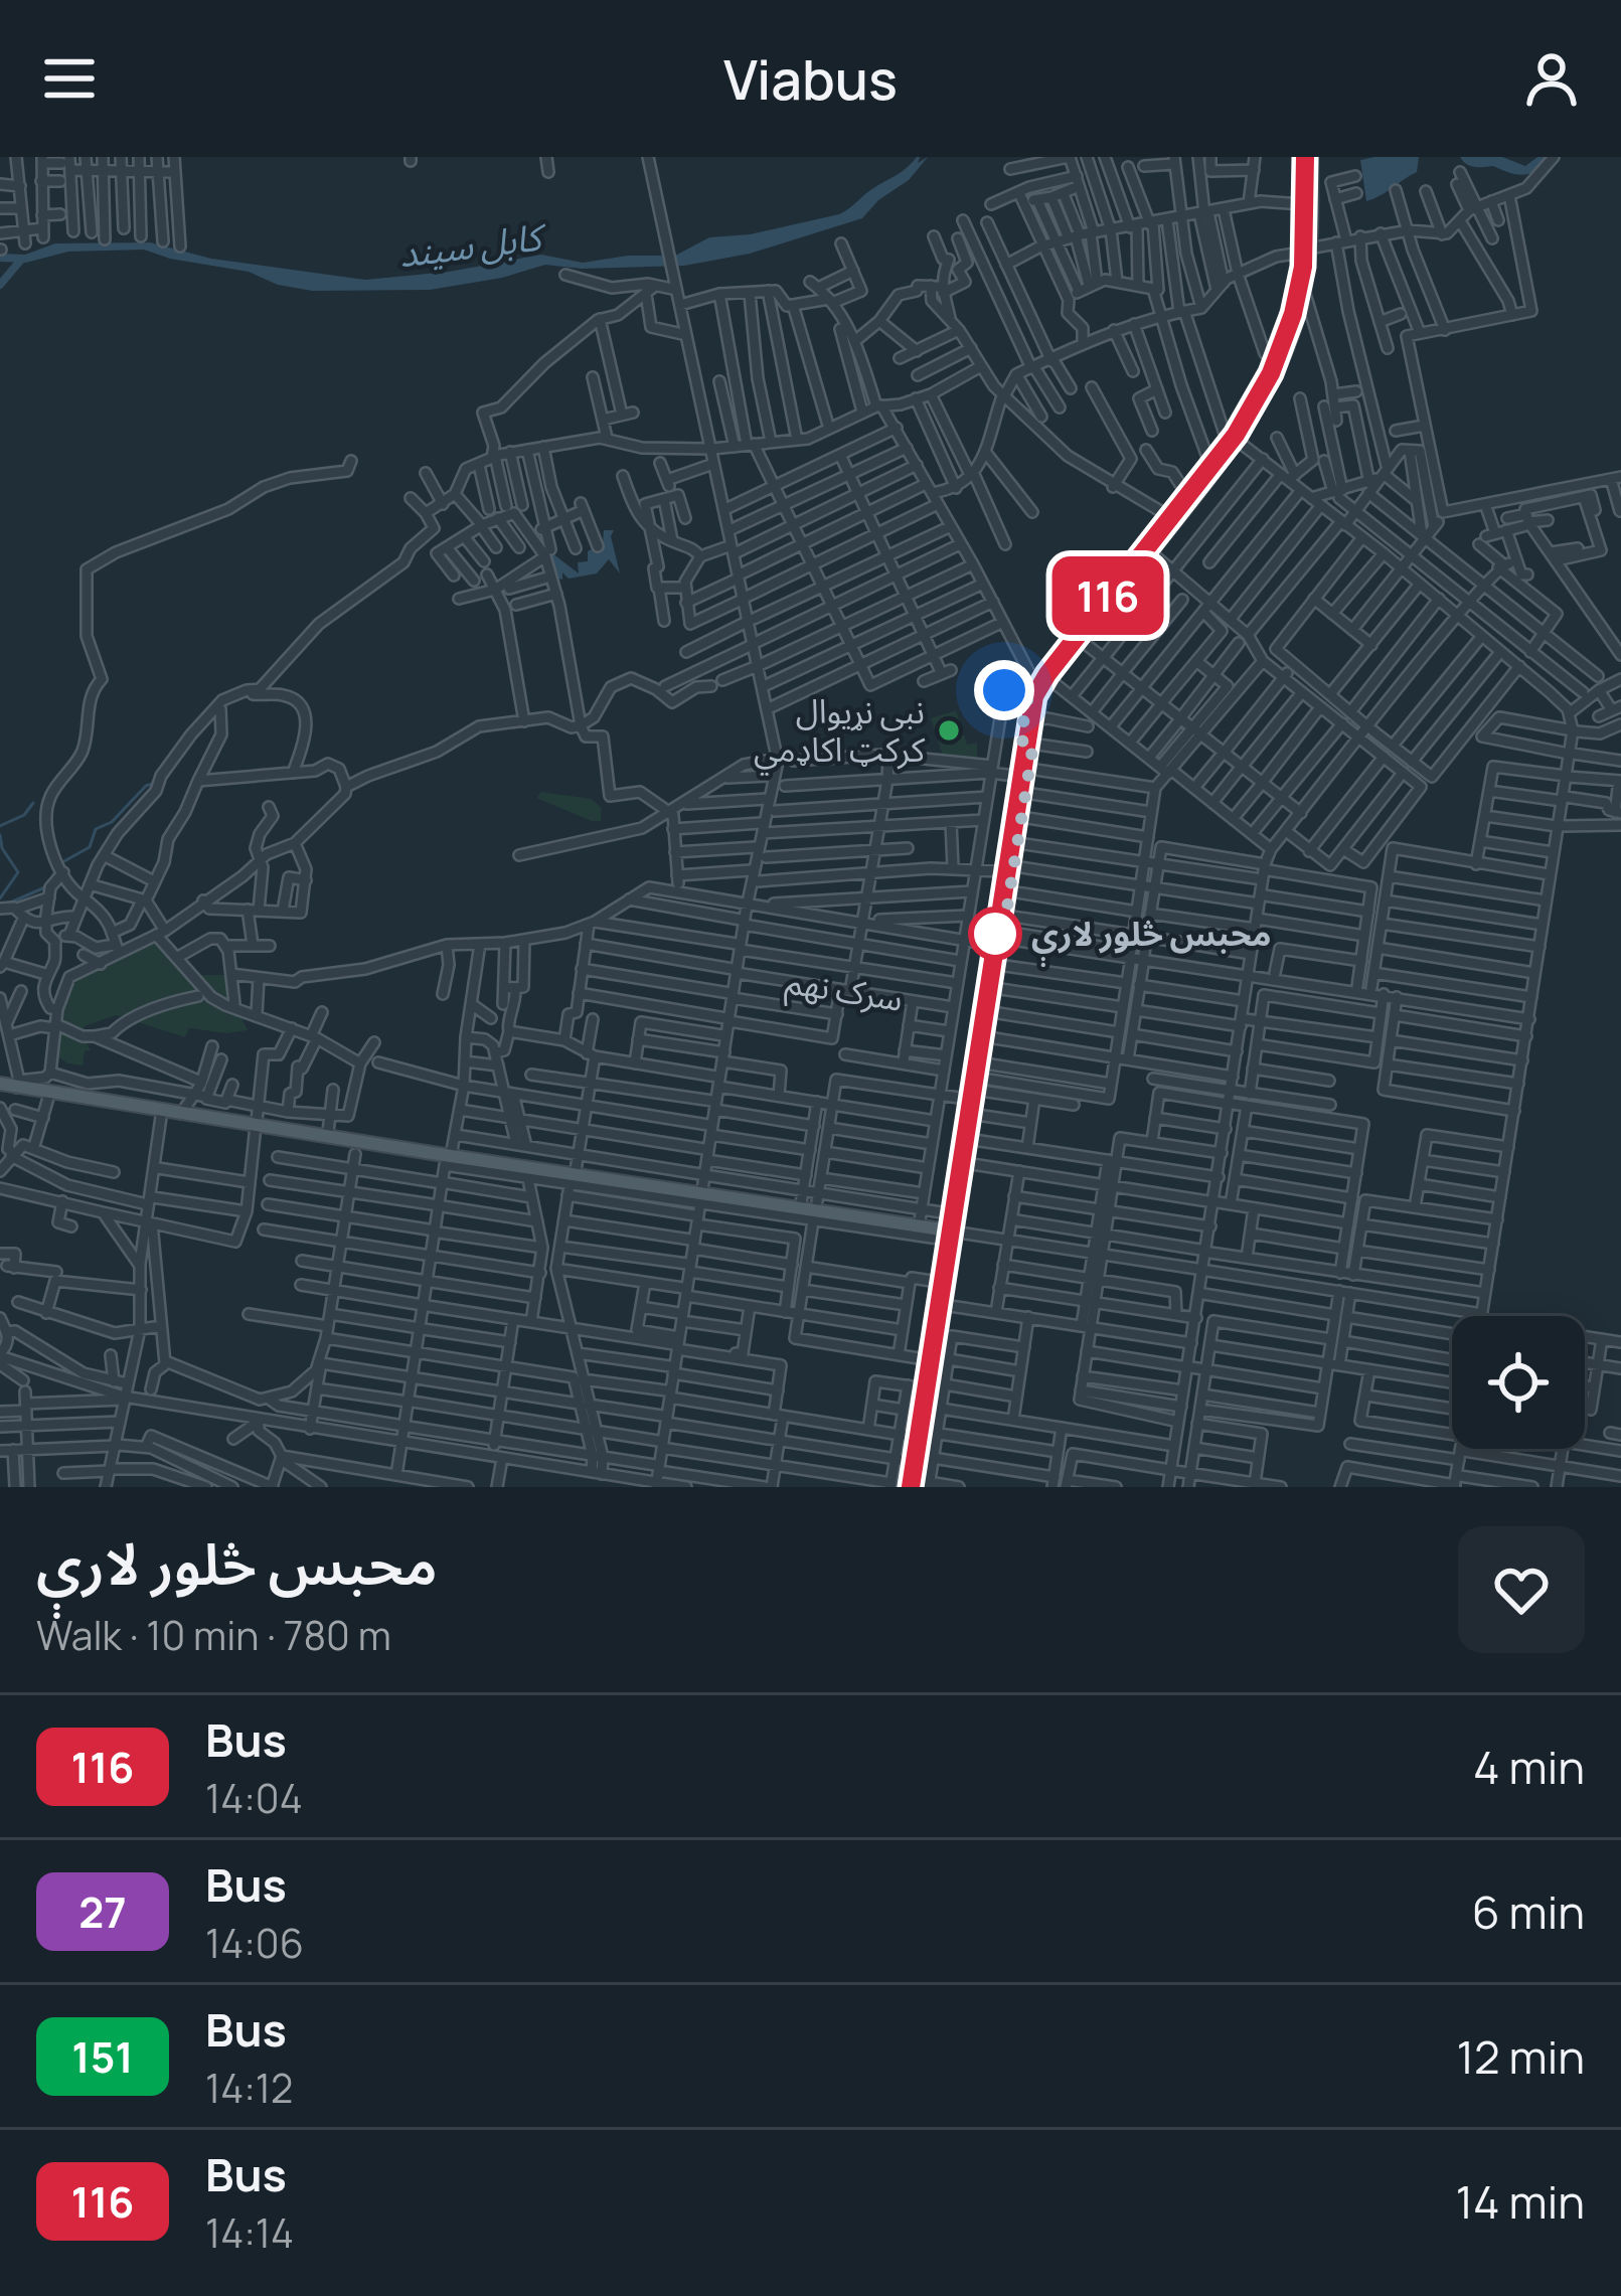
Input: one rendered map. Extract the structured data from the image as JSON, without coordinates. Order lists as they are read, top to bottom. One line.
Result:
{"streets":{"street":["سرک نهم"]},"water":["کابل سيند"],"places":["نبی نړیوال کرکټ اکاډمي","محبس څلور لارې"],"lines":["bus line 116"],"page":{"header":"Viabus","on_map":"116","heading":["محبس څلور لارې","Walk · 10 min · 780 m"],"list":[{"mark":"116","name":"Bus","note":"14:04","value":"4 min"},{"mark":"27","name":"Bus","note":"14:06","value":"6 min"},{"mark":"151","name":"Bus","note":"14:12","value":"12 min"},{"mark":"116","name":"Bus","note":"14:14","value":"14 min"}]}}
